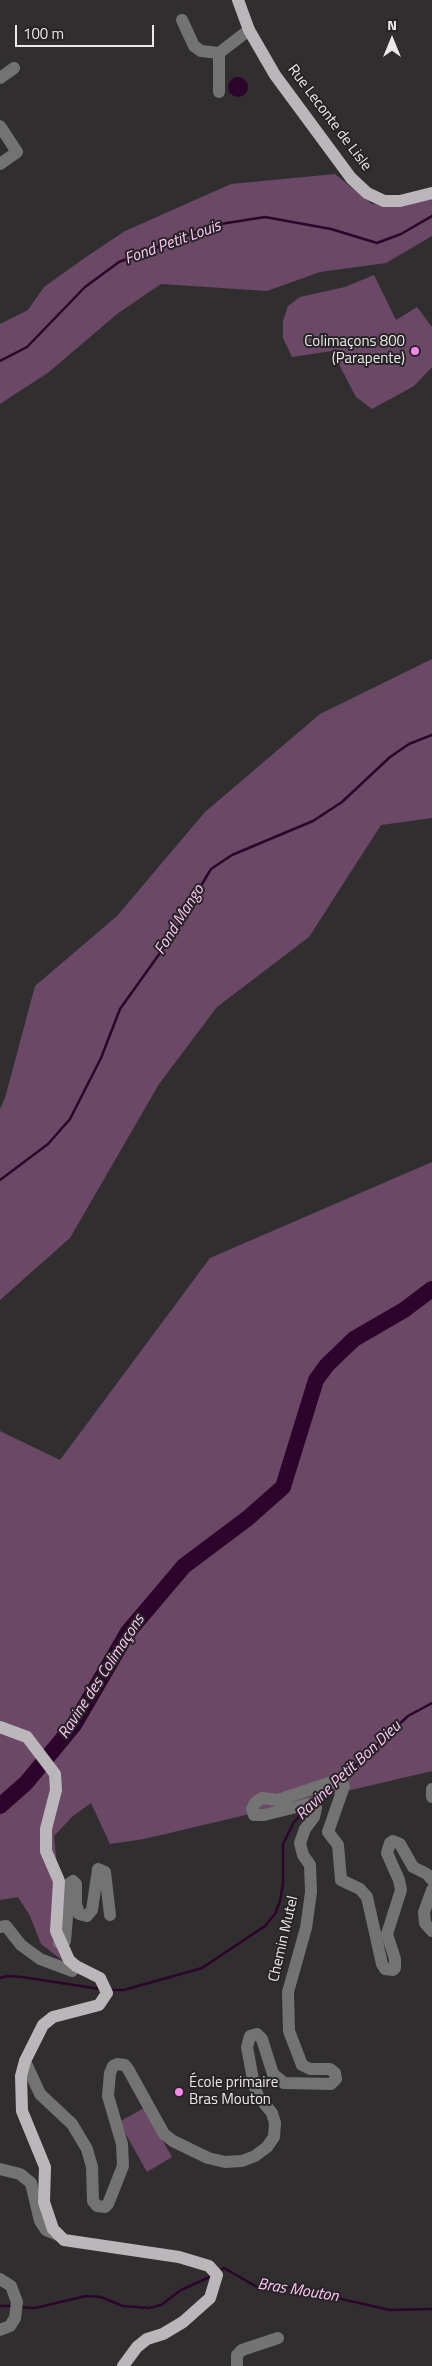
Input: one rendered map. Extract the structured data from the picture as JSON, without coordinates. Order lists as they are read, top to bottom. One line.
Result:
{"streets":{"main road":["Rue Leconte de Lisle"],"street":["Chemin Mutel"]},"water":["Fond Petit Louis","Fond Mango","Ravine des Colimaçons","Ravine Petit Bon Dieu","Bras Mouton"],"places":["Colimaçons 800 (Parapente)","École primaire Bras Mouton"],"scale_bar":"100 m","north":"top"}
